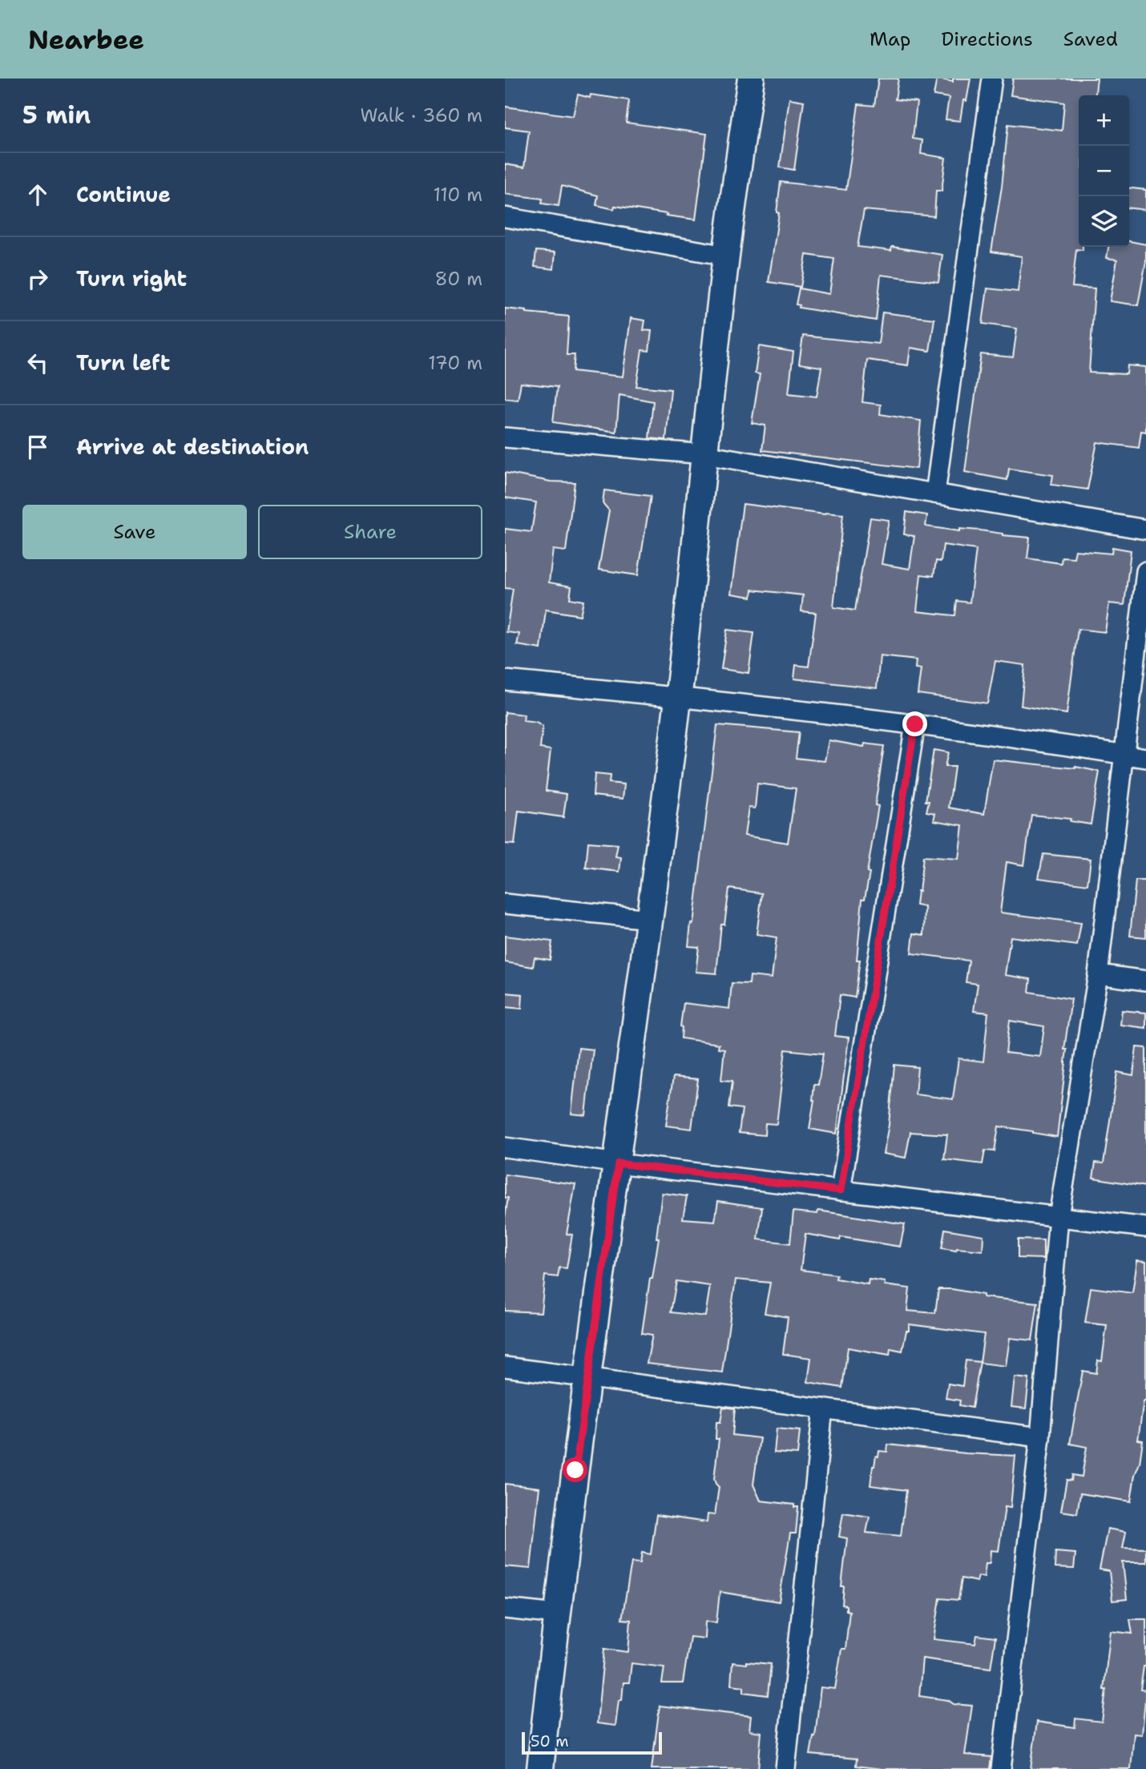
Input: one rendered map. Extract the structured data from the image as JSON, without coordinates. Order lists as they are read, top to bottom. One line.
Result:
{"scale_bar":"50 m","page":{"header":"Nearbee","nav":["Map","Directions","Saved"],"heading":["5 min","Walk · 360 m"],"map_buttons":["+","−"],"list":[["Continue","110 m"],["Turn right","80 m"],["Turn left","170 m"],"Arrive at destination"],"buttons":["Save","Share"],"scale":"50 m"}}
